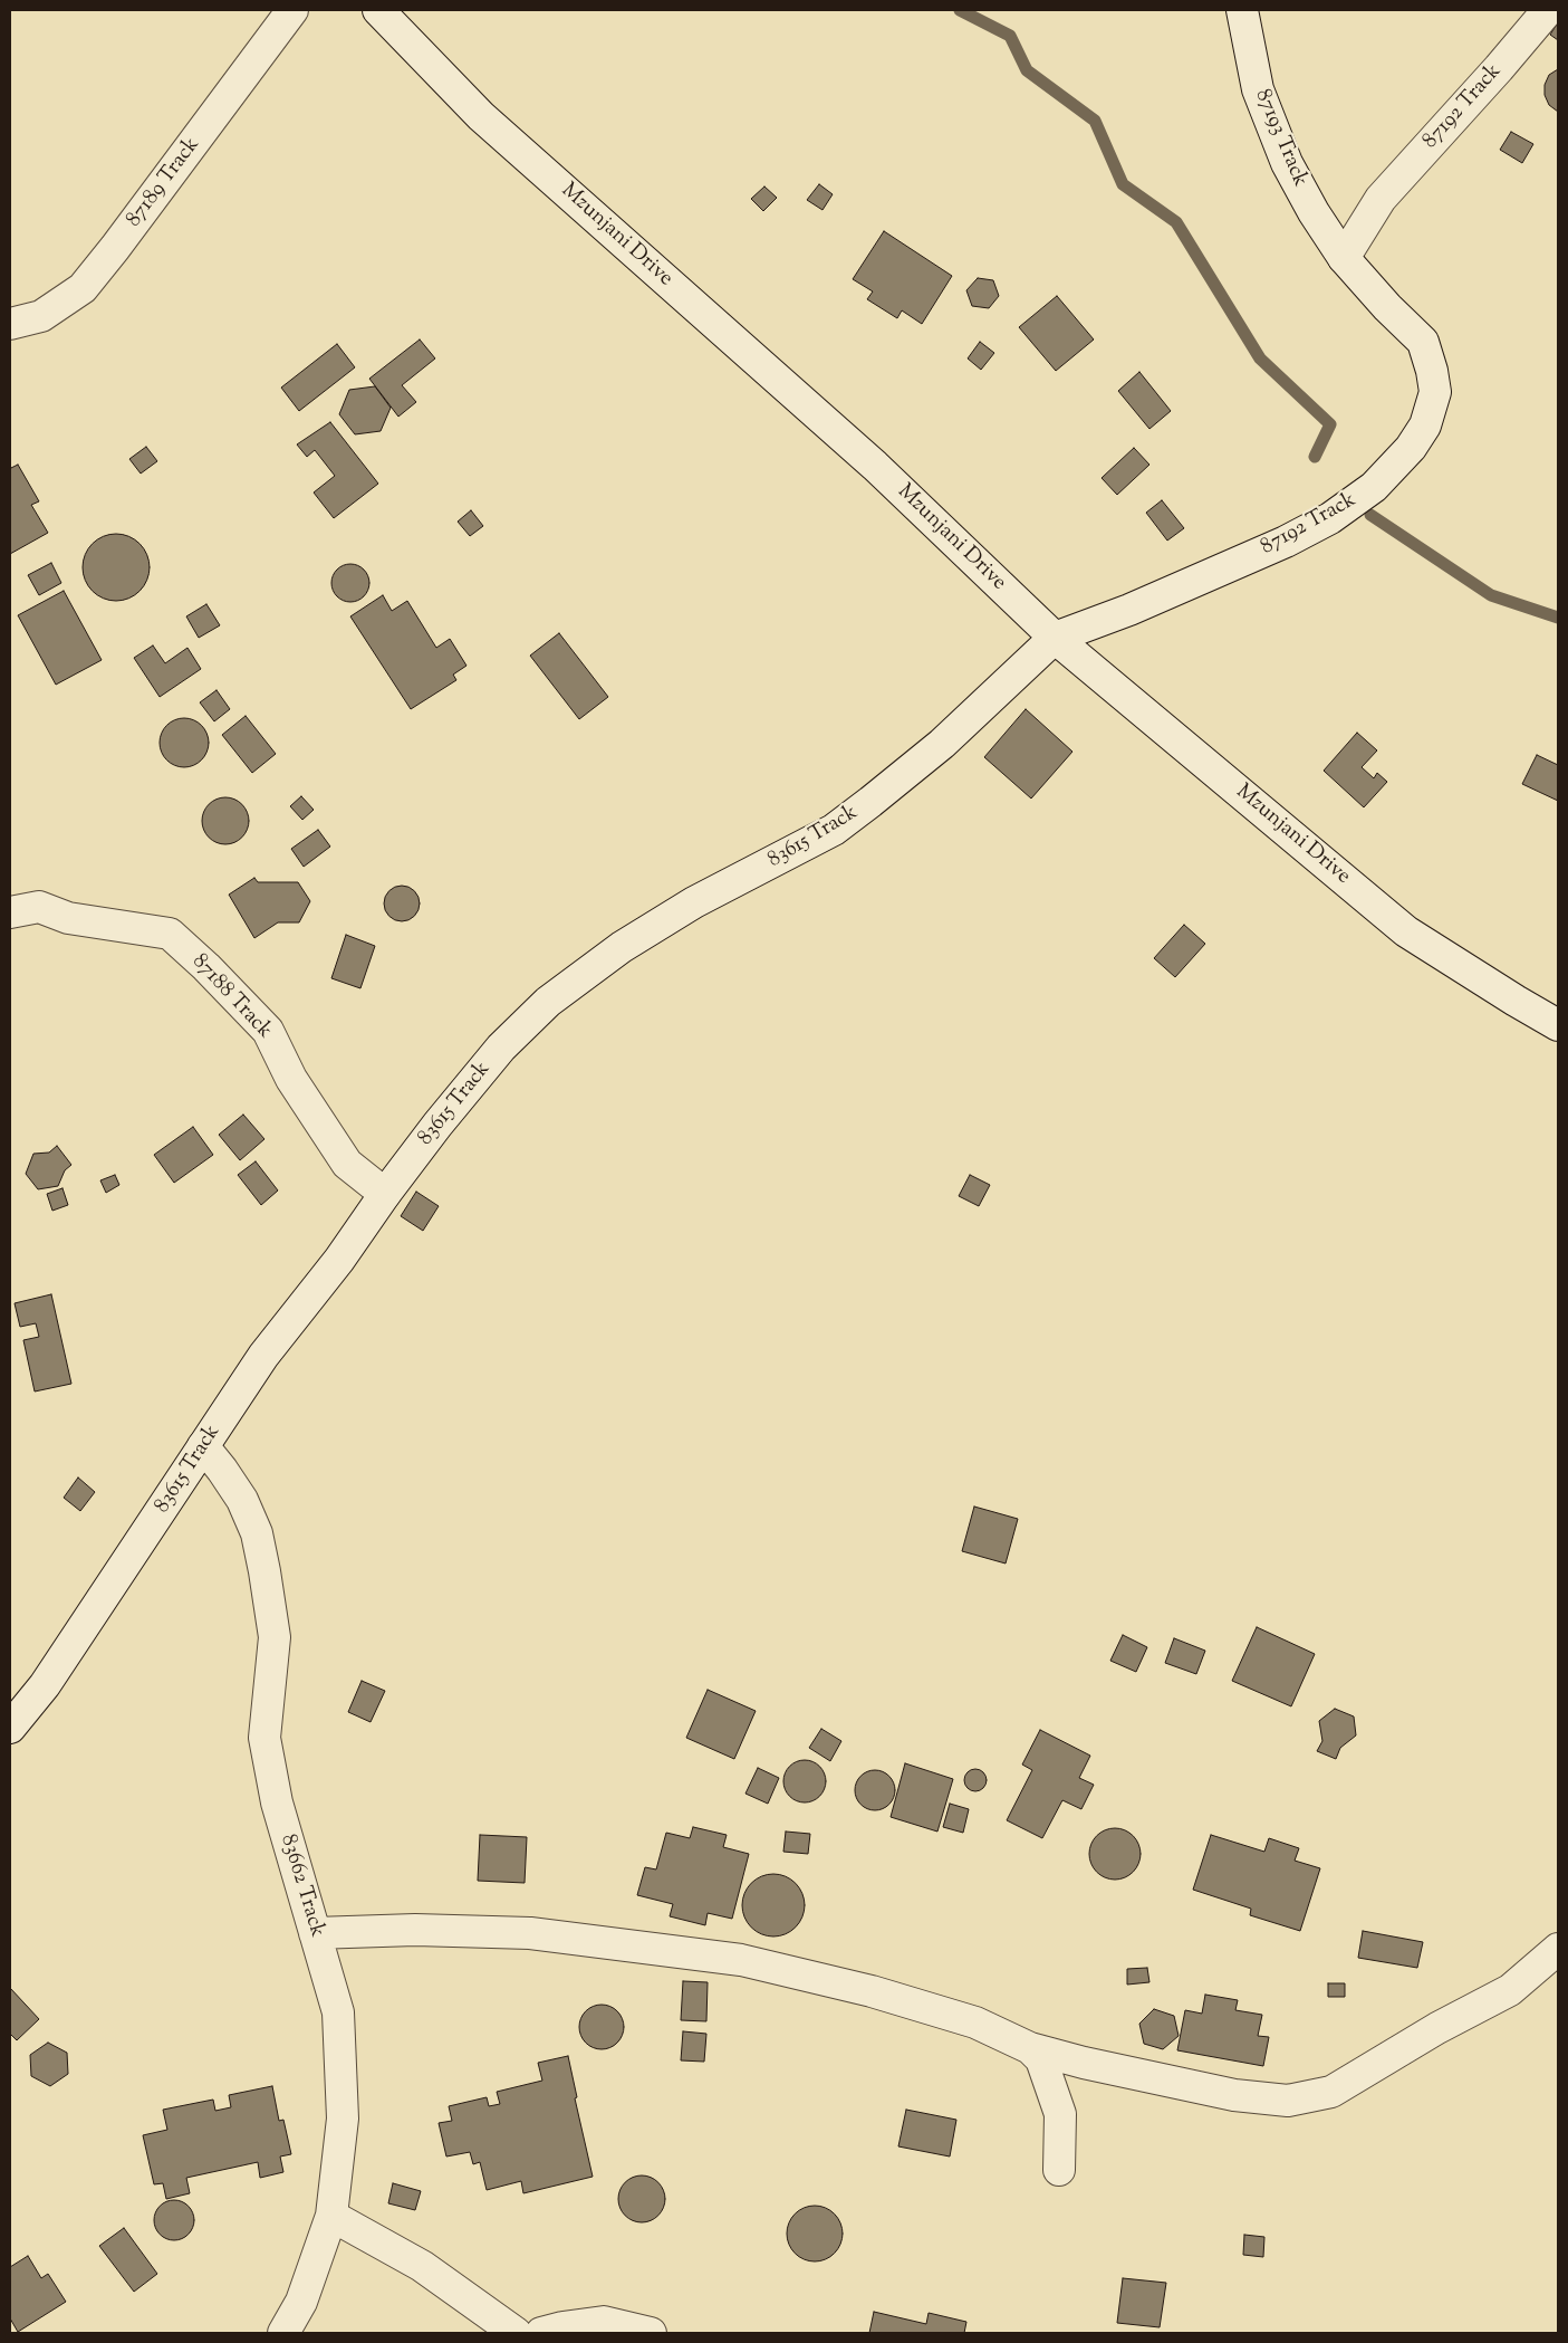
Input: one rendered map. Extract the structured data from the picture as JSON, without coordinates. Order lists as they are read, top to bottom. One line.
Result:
{"streets":{"street":["87192 Track","87193 Track","87189 Track","Mzunjani Drive","83615 Track","87188 Track","83662 Track"]},"crossings":[["87192 Track","87193 Track"],["87192 Track","Mzunjani Drive"],["87192 Track","83615 Track"],["Mzunjani Drive","83615 Track"],["83615 Track","87188 Track"],["83615 Track","83662 Track"]]}
